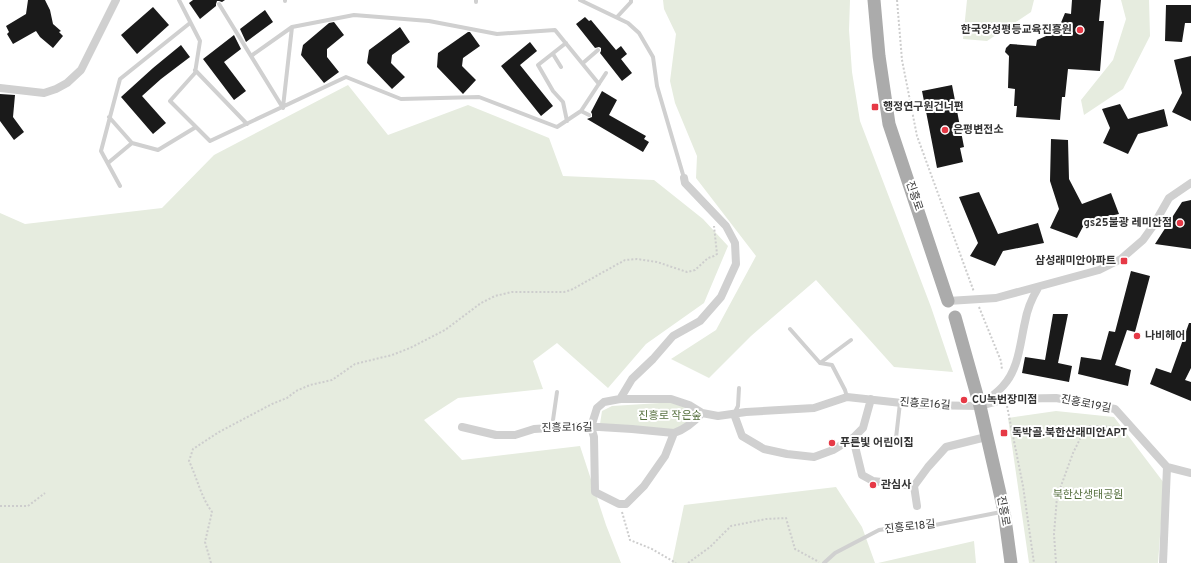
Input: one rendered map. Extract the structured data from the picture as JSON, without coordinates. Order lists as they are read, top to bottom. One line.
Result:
{"streets":{"main road":["진흥로"],"street":["진흥로16길","진흥로19길"],"lane":["진흥로18길"]},"crossings":[["진흥로","진흥로16길"],["진흥로","진흥로19길"],["진흥로","진흥로18길"],["진흥로16길","진흥로19길"]],"parks":["진흥로 작은숲","북한산생태공원"],"places":{"other":["한국양성평등교육진흥원","은평변전소","gs25불광 레미안점","나비헤어","CU녹번장미점","푸른빛 어린이집","관심사"],"transit":["행정연구원건너편","삼성래미안아파트","독박골.북한산래미안APT"]}}
